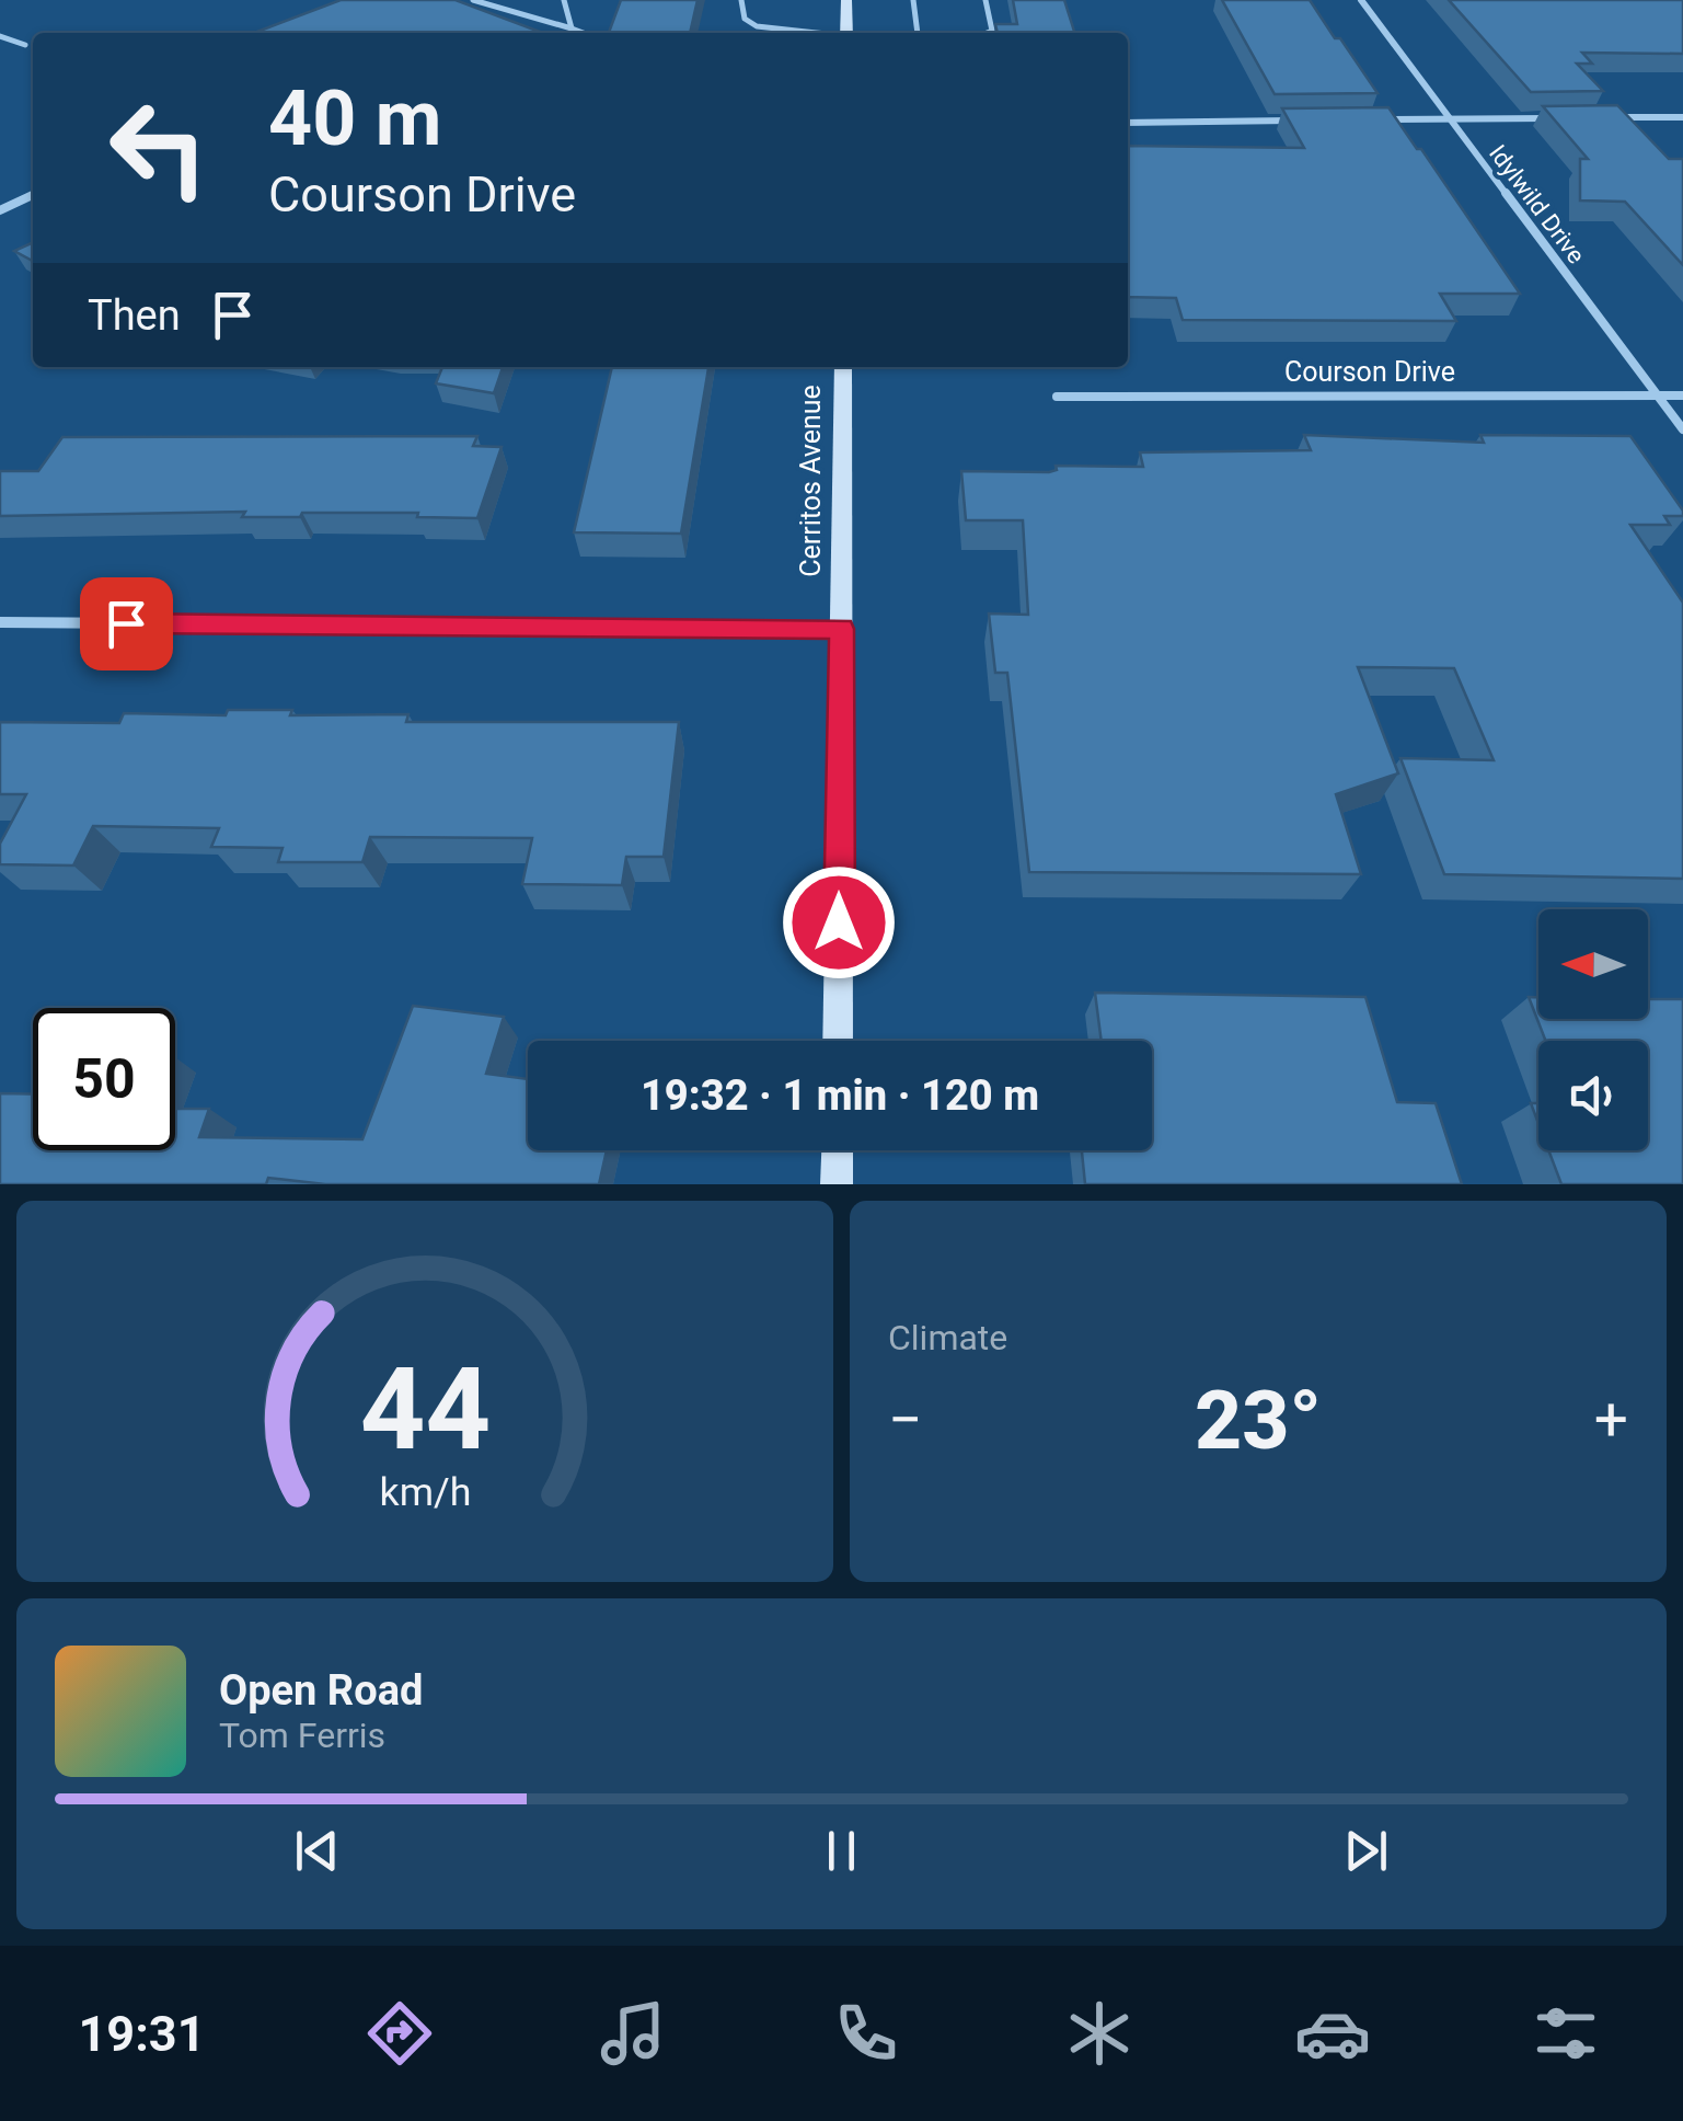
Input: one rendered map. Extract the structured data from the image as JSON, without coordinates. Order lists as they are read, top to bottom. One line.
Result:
{"streets":{"main road":["Cerritos Avenue"],"street":["Idylwild Drive","Courson Drive"]},"crossings":[["Idylwild Drive","Courson Drive"]],"north":"left","page":{"turn":["40 m","Courson Drive"],"then":"Then","limit":"50","trip":"19:32 · 1 min · 120 m","tile":"Climate","heat":["−","23°","+"],"song":["Open Road","Tom Ferris"],"tabs":"19:31","gauge":["44","km/h"]}}
